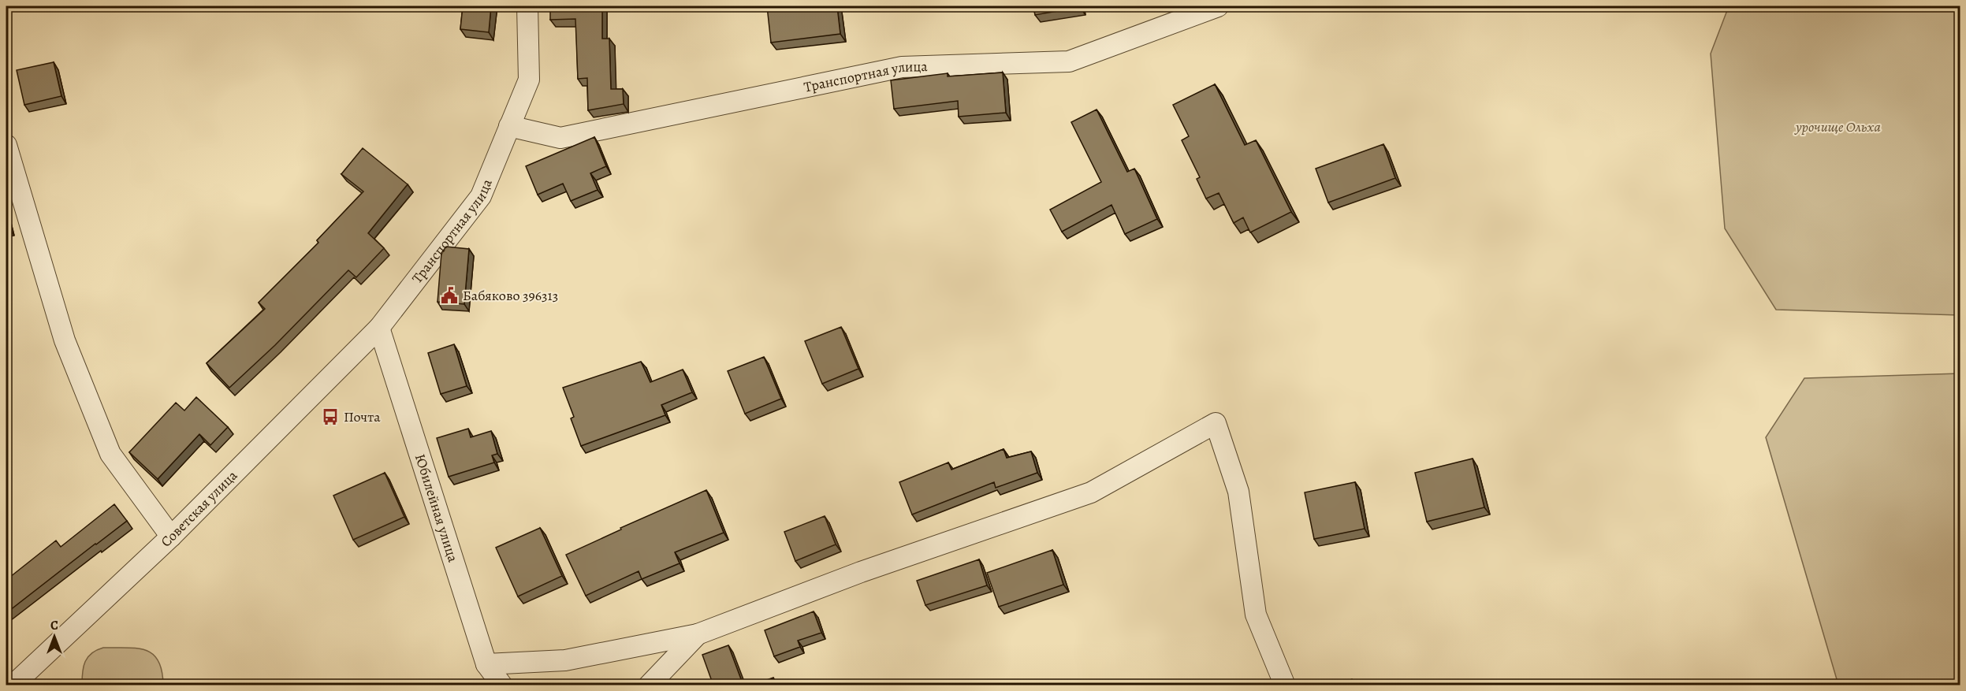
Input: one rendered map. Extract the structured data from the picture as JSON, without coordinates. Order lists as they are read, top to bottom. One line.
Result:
{"streets":{"street":["Транспортная улица","Юбилейная улица","Советская улица"]},"crossings":[["Транспортная улица","Юбилейная улица"],["Транспортная улица","Советская улица"],["Юбилейная улица","Советская улица"]],"parks":["урочище Ольха"],"places":{"public building":["Бабяково 396313"],"bus stop":["Почта"]},"north":"top"}
